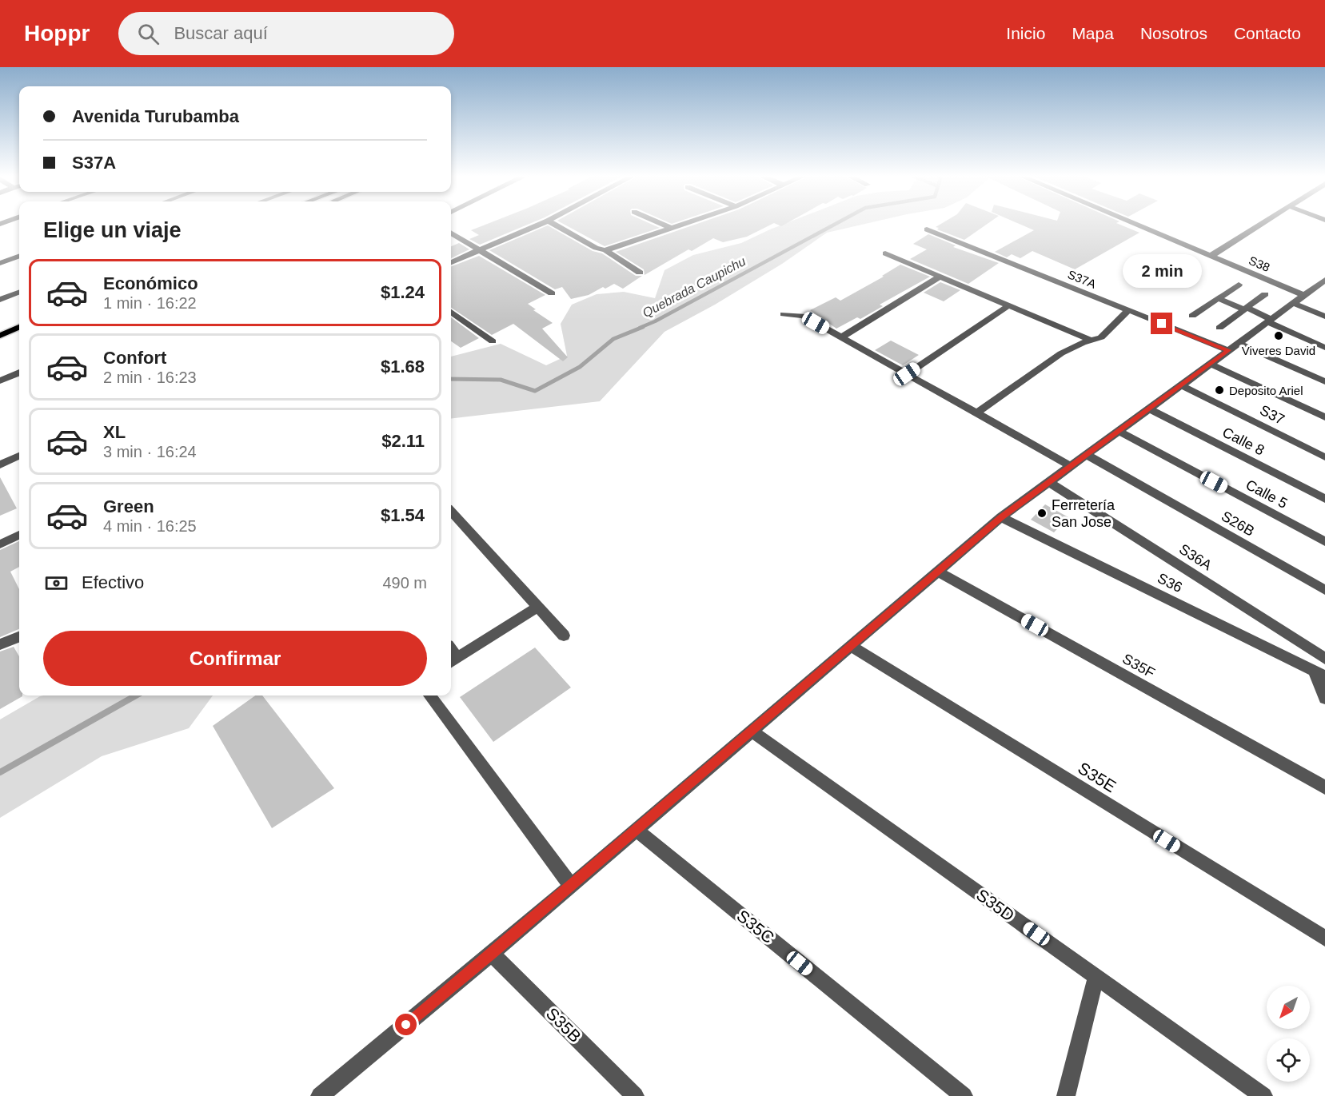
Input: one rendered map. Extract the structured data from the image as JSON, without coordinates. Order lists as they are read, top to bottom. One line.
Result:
{"streets":{"street":["S38","S37A","S37","Calle 8","Calle 5","S26B","S36A","S36","S35F","S35E","S35D","S35C","S35B"]},"water":["Quebrada Caupichu"],"places":["Viveres David","Deposito Ariel","Ferretería San Jose"],"north":"bottom left","page":{"header":"Hoppr","search":"Buscar aquí","nav":["Inicio","Mapa","Nosotros","Contacto"],"banner":["Avenida Turubamba","S37A"],"heading":"Elige un viaje","bubble":"2 min","list":[{"name":"Económico","note":"1 min · 16:22","value":"$1.24"},{"name":"Confort","note":"2 min · 16:23","value":"$1.68"},{"name":"XL","note":"3 min · 16:24","value":"$2.11"},{"name":"Green","note":"4 min · 16:25","value":"$1.54"}],"pay":["Efectivo","490 m"],"buttons":"Confirmar"}}
